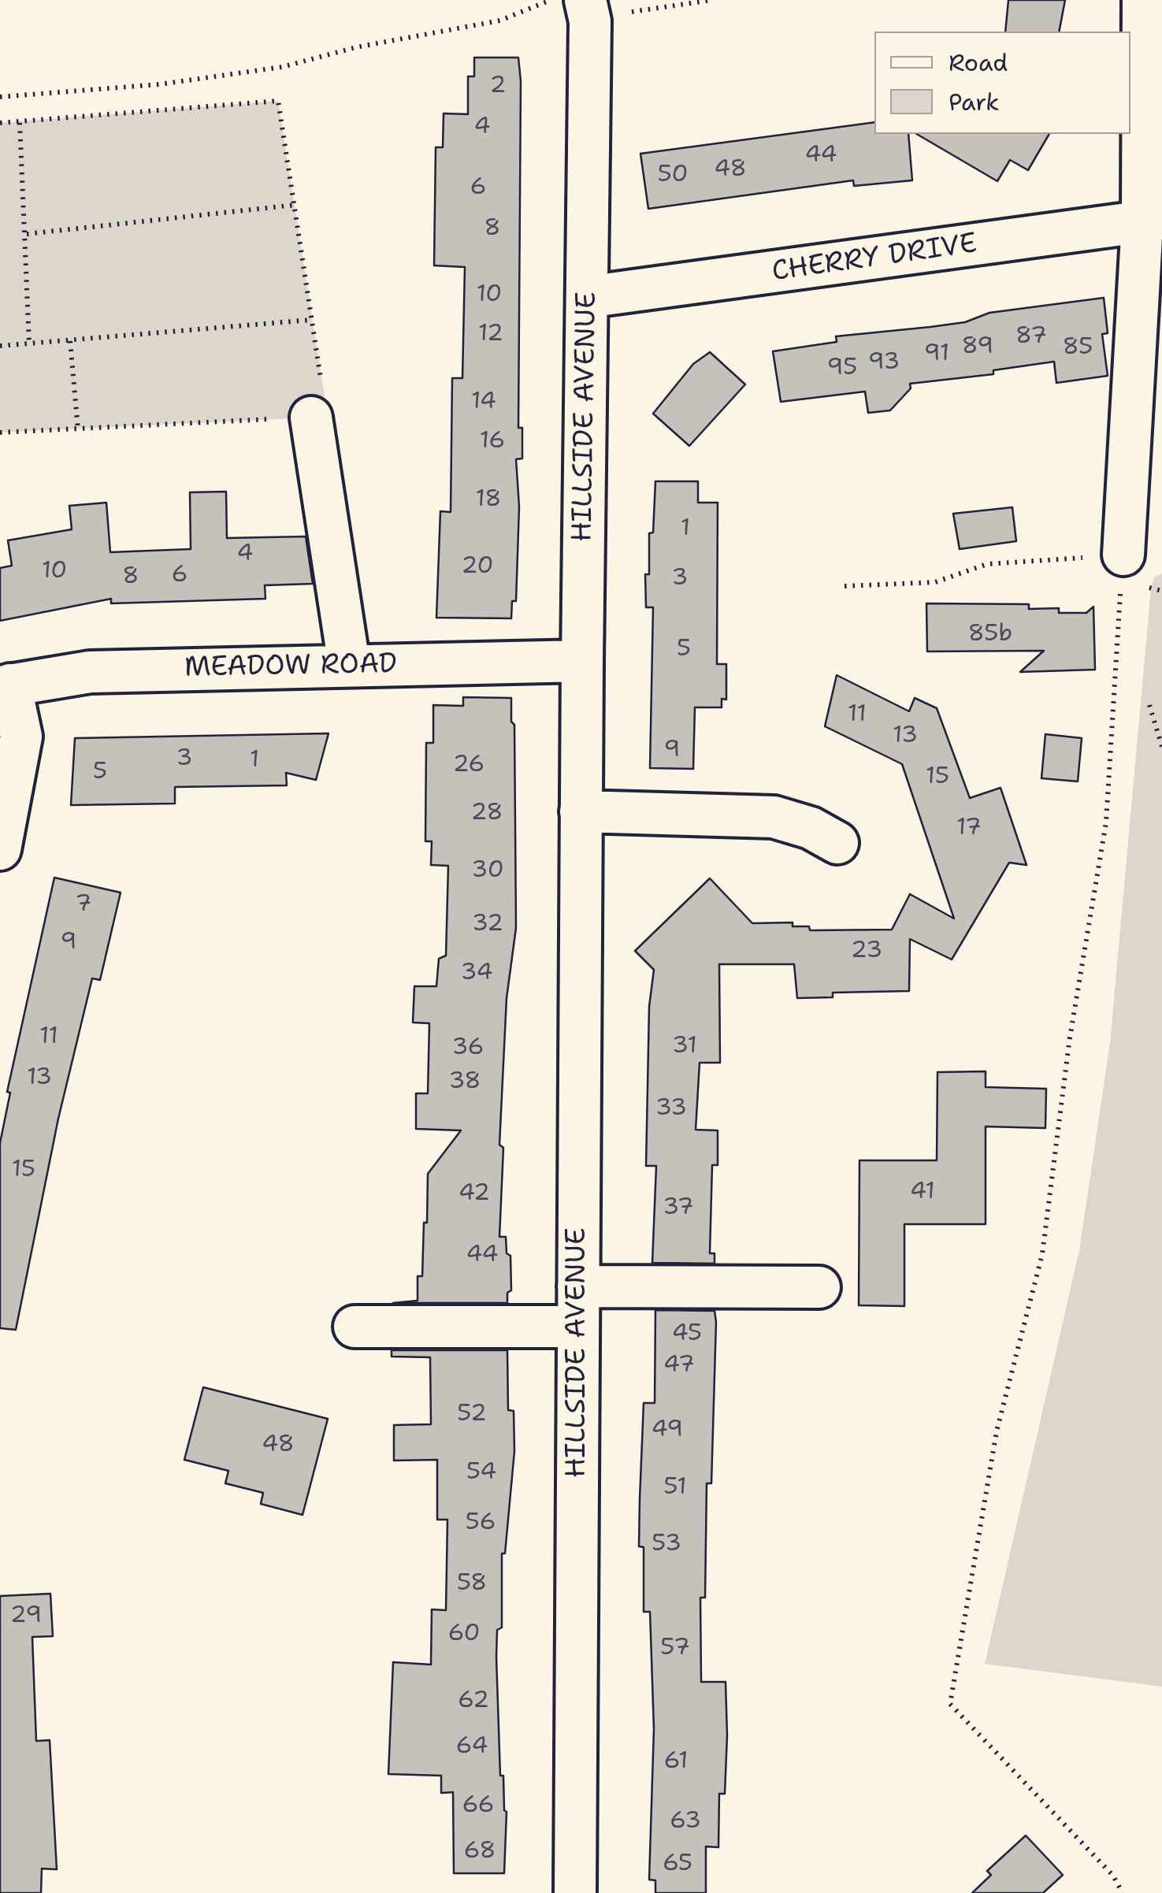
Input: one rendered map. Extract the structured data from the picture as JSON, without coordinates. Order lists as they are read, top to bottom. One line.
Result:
{"streets":{"street":["CHERRY DRIVE","HILLSIDE AVENUE","MEADOW ROAD"]},"crossings":[["CHERRY DRIVE","HILLSIDE AVENUE"],["HILLSIDE AVENUE","MEADOW ROAD"]],"house_numbers":["2","4","44","48","50","6","8","10","12","87","89","85","91","93","95","14","16","18","1","4","20","10","6","8","3","85b","5","11","13","9","3","1","26","5","15","28","17","30","7","32","9","23","34","11","31","36","13","38","33","15","41","42","37","44","45","47","52","49","48","54","51","56","53","58","29","60","57","62","64","61","66","63","68","65"],"legend":["Road","Park"]}
